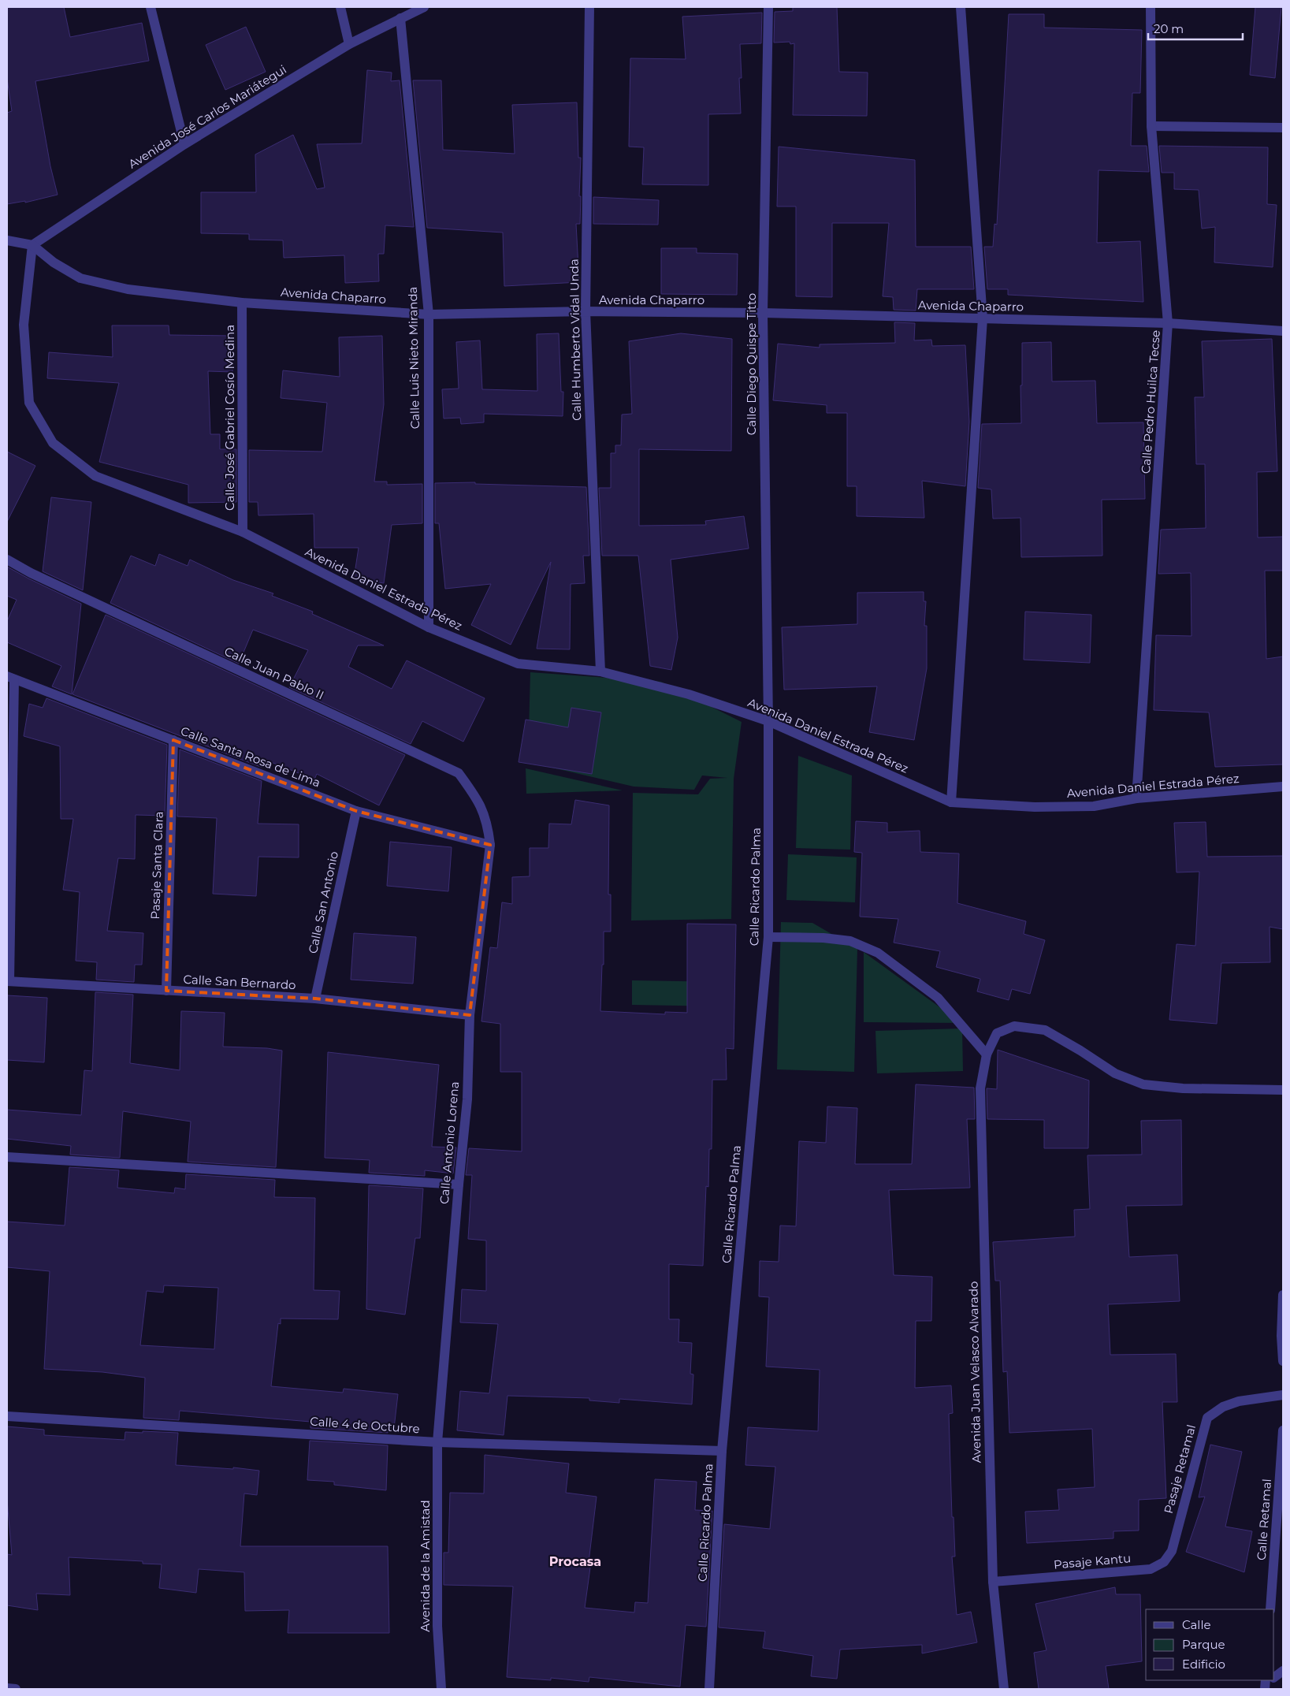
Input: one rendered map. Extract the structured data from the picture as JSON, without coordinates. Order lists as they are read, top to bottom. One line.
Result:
{"streets":{"street":["Avenida José Carlos Mariátegui","Avenida Chaparro","Calle Humberto Vidal Unda","Calle Luis Nieto Miranda","Calle Diego Quispe Titto","Calle Pedro Huilca Tecse","Calle José Gabriel Cosío Medina","Avenida Daniel Estrada Pérez","Calle Juan Pablo II","Calle Santa Rosa de Lima","Pasaje Santa Clara","Calle Ricardo Palma","Calle San Antonio","Calle San Bernardo","Calle Antonio Lorena","Avenida Juan Velasco Alvarado","Calle 4 de Octubre","Pasaje Retamal","Calle Retamal","Pasaje Kantu","Avenida de la Amistad"]},"crossings":[["Avenida José Carlos Mariátegui","Avenida Chaparro"],["Avenida José Carlos Mariátegui","Calle Luis Nieto Miranda"],["Avenida José Carlos Mariátegui","Avenida Daniel Estrada Pérez"],["Avenida Chaparro","Calle Humberto Vidal Unda"],["Avenida Chaparro","Calle Luis Nieto Miranda"],["Avenida Chaparro","Calle Diego Quispe Titto"],["Avenida Chaparro","Calle Pedro Huilca Tecse"],["Avenida Chaparro","Calle José Gabriel Cosío Medina"],["Avenida Chaparro","Avenida Daniel Estrada Pérez"],["Calle Humberto Vidal Unda","Avenida Daniel Estrada Pérez"],["Calle Luis Nieto Miranda","Avenida Daniel Estrada Pérez"],["Calle Diego Quispe Titto","Avenida Daniel Estrada Pérez"],["Calle Diego Quispe Titto","Calle Ricardo Palma"],["Calle Pedro Huilca Tecse","Avenida Daniel Estrada Pérez"],["Calle José Gabriel Cosío Medina","Avenida Daniel Estrada Pérez"],["Avenida Daniel Estrada Pérez","Calle Ricardo Palma"],["Calle Juan Pablo II","Calle Santa Rosa de Lima"],["Calle Juan Pablo II","Calle Antonio Lorena"],["Calle Santa Rosa de Lima","Pasaje Santa Clara"],["Calle Santa Rosa de Lima","Calle San Antonio"],["Calle Santa Rosa de Lima","Calle Antonio Lorena"],["Pasaje Santa Clara","Calle San Bernardo"],["Calle Ricardo Palma","Calle 4 de Octubre"],["Calle San Antonio","Calle San Bernardo"],["Calle San Bernardo","Calle Antonio Lorena"],["Calle Antonio Lorena","Calle 4 de Octubre"],["Calle Antonio Lorena","Avenida de la Amistad"],["Avenida Juan Velasco Alvarado","Pasaje Kantu"],["Calle 4 de Octubre","Avenida de la Amistad"],["Pasaje Retamal","Pasaje Kantu"]],"districts":["Procasa"],"legend":["Calle","Parque","Edificio"],"scale_bar":"20 m"}
